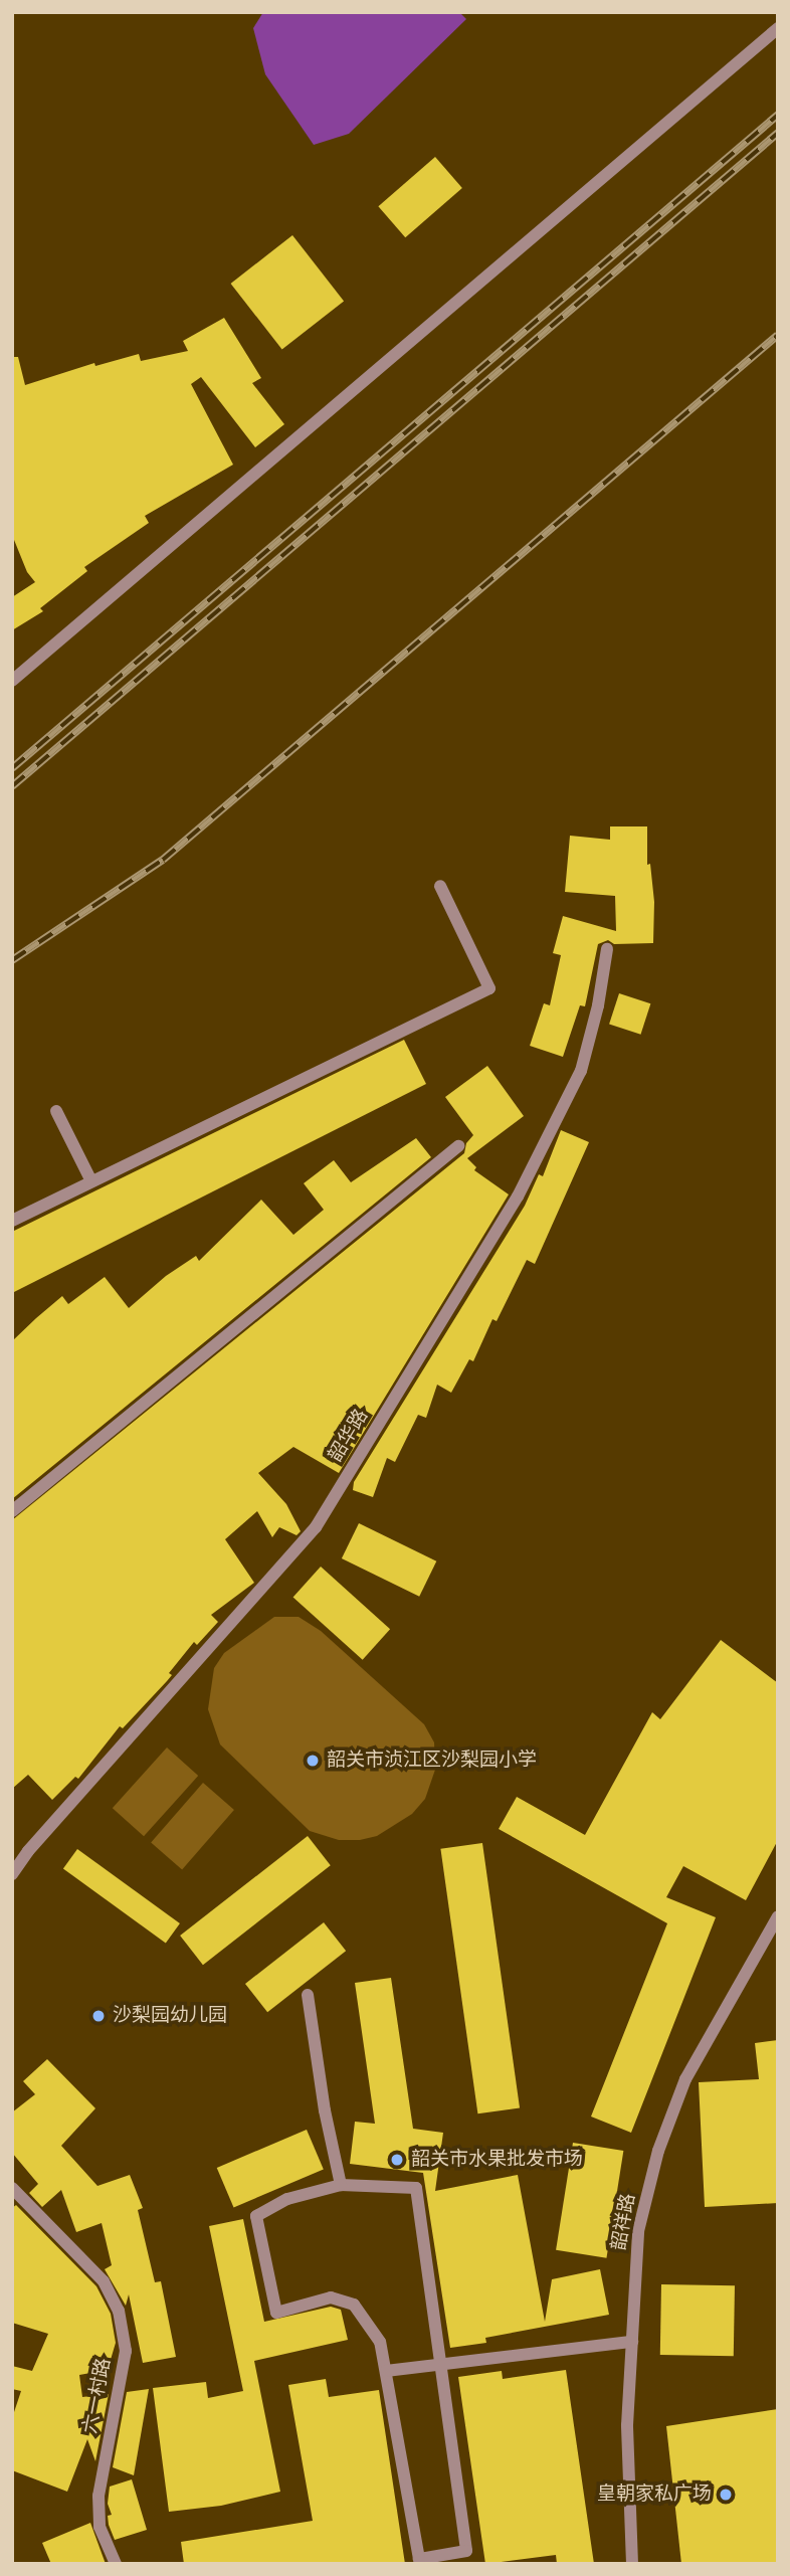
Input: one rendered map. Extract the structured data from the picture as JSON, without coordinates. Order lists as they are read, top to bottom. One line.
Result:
{"streets":{"street":["韶华路","韶祥路","六一村路"]},"places":["韶关市浈江区沙梨园小学","沙梨园幼儿园","韶关市水果批发市场","皇朝家私广场"]}
